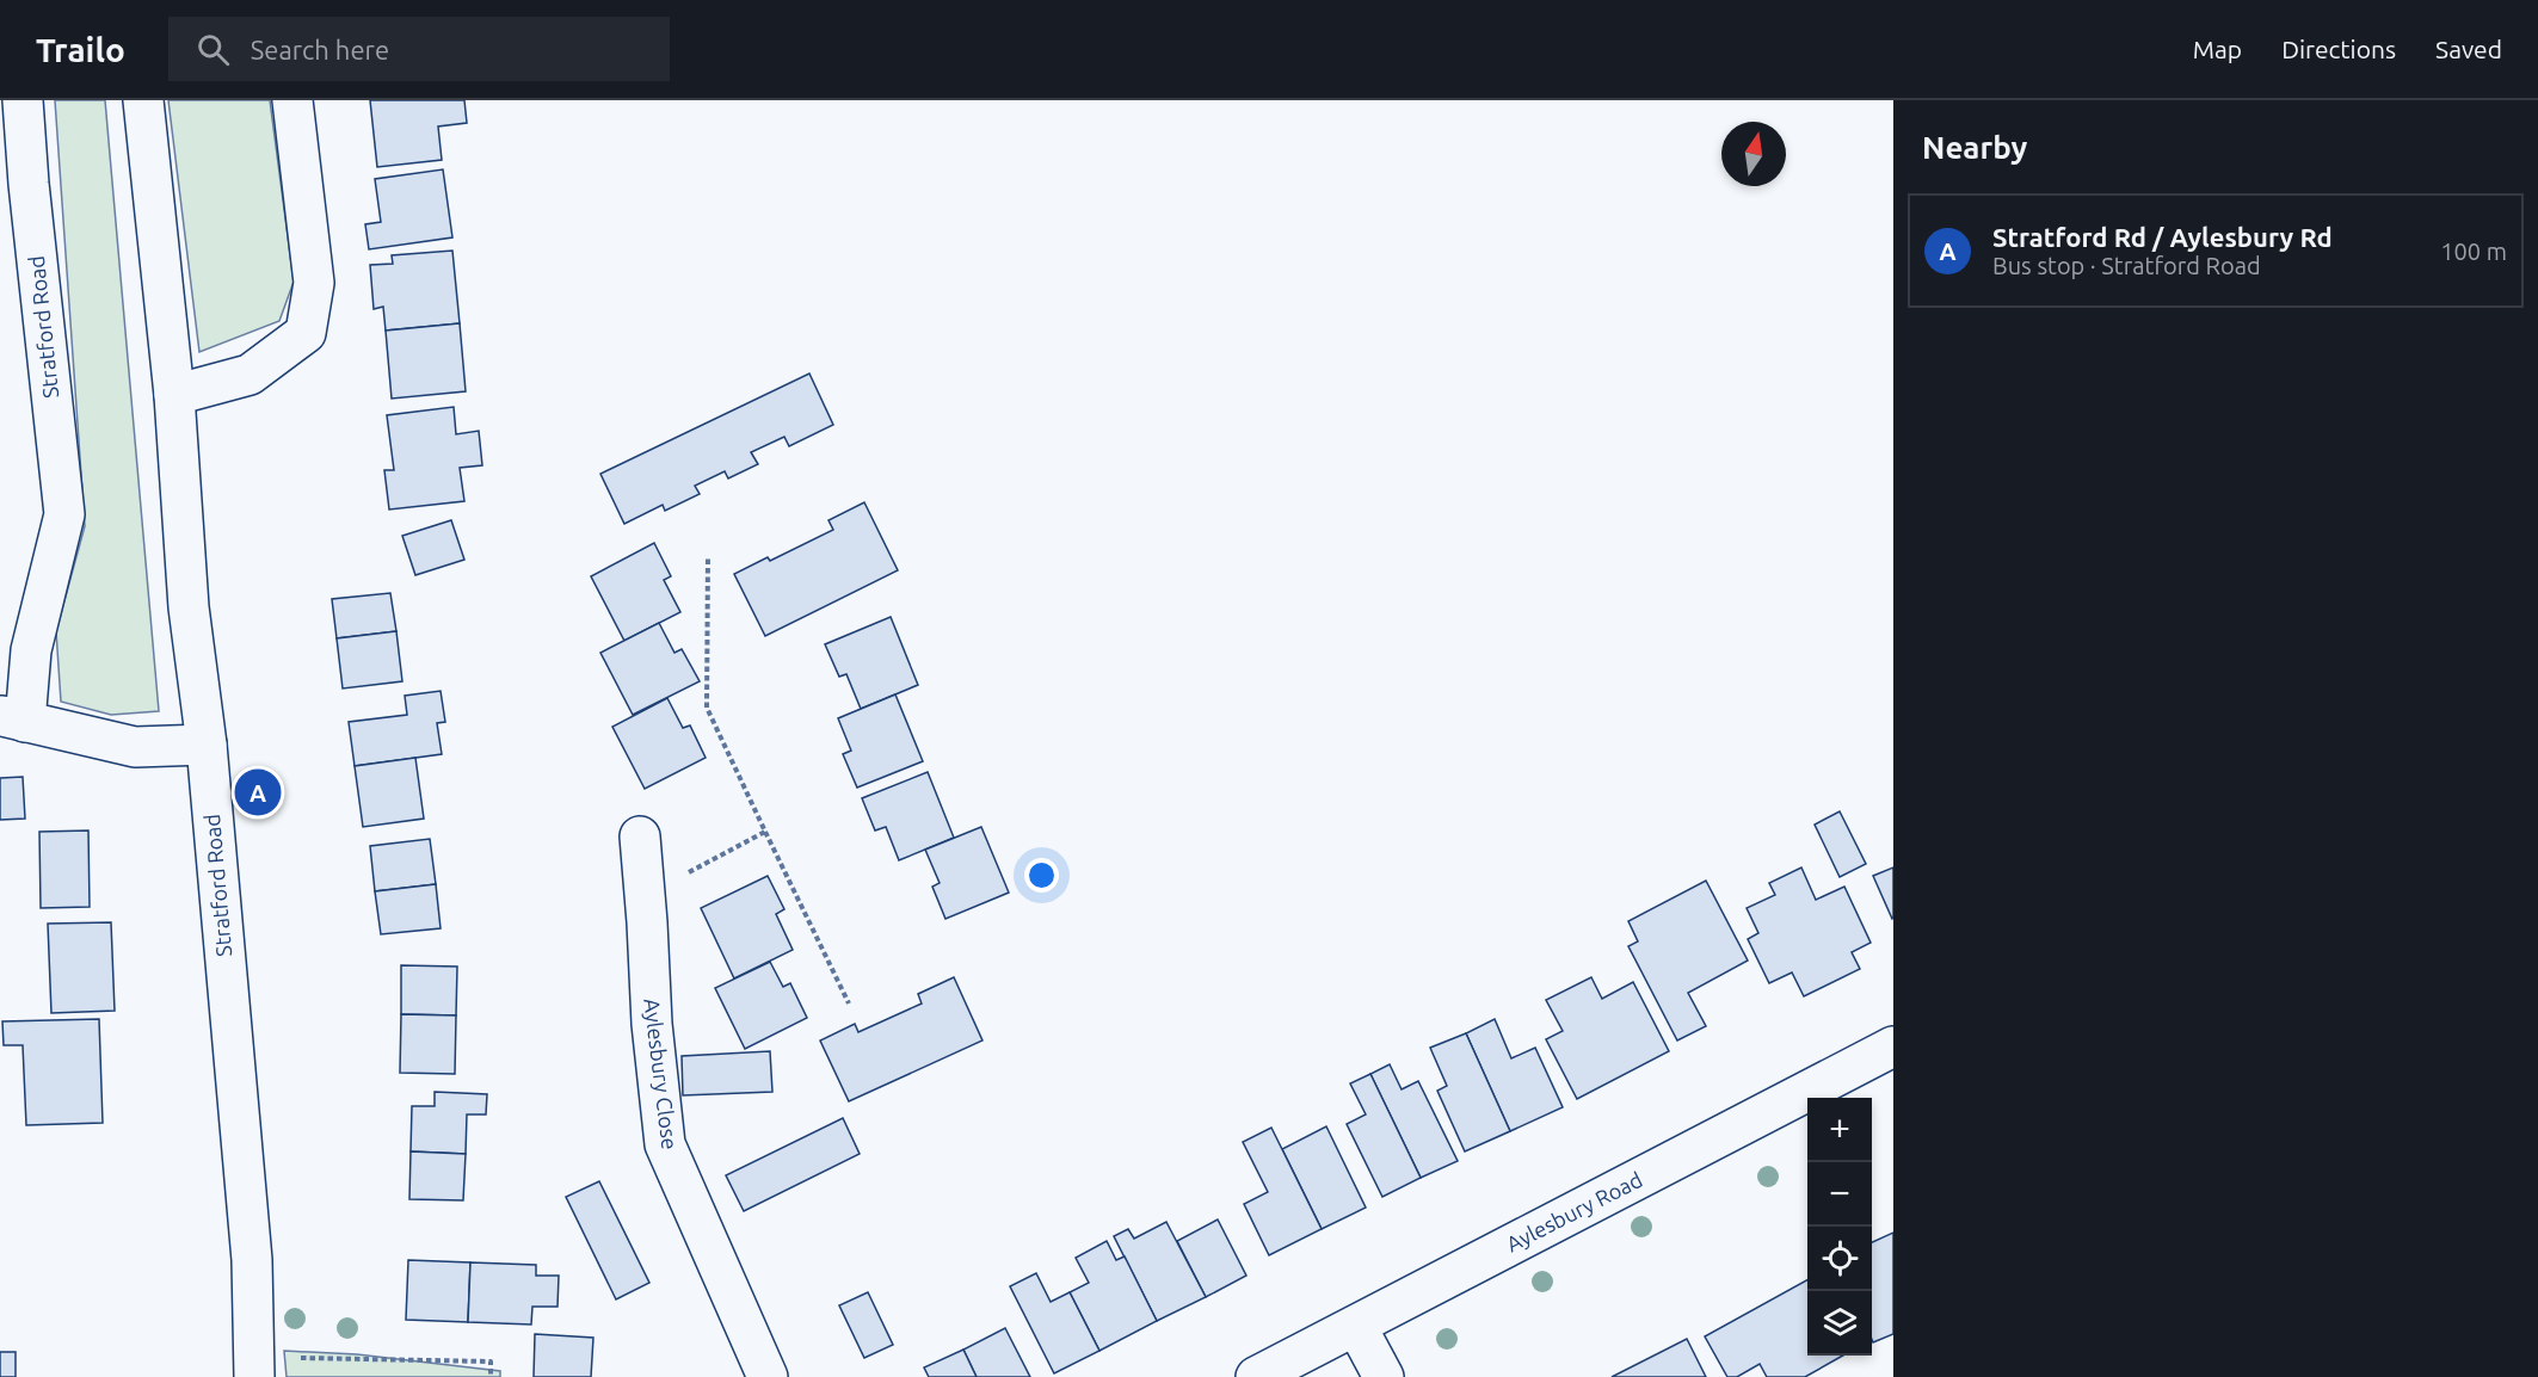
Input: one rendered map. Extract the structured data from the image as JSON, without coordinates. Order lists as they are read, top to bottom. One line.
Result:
{"streets":{"main road":["Stratford Road","Aylesbury Close","Aylesbury Road"]},"north":"top","page":{"header":"Trailo","search":"Search here","nav":["Map","Directions","Saved"],"heading":"Nearby","list":[{"mark":"A","name":"Stratford Rd / Aylesbury Rd","note":"Bus stop · Stratford Road","value":"100 m"}],"pins":"A","map_buttons":["+","−"]}}
